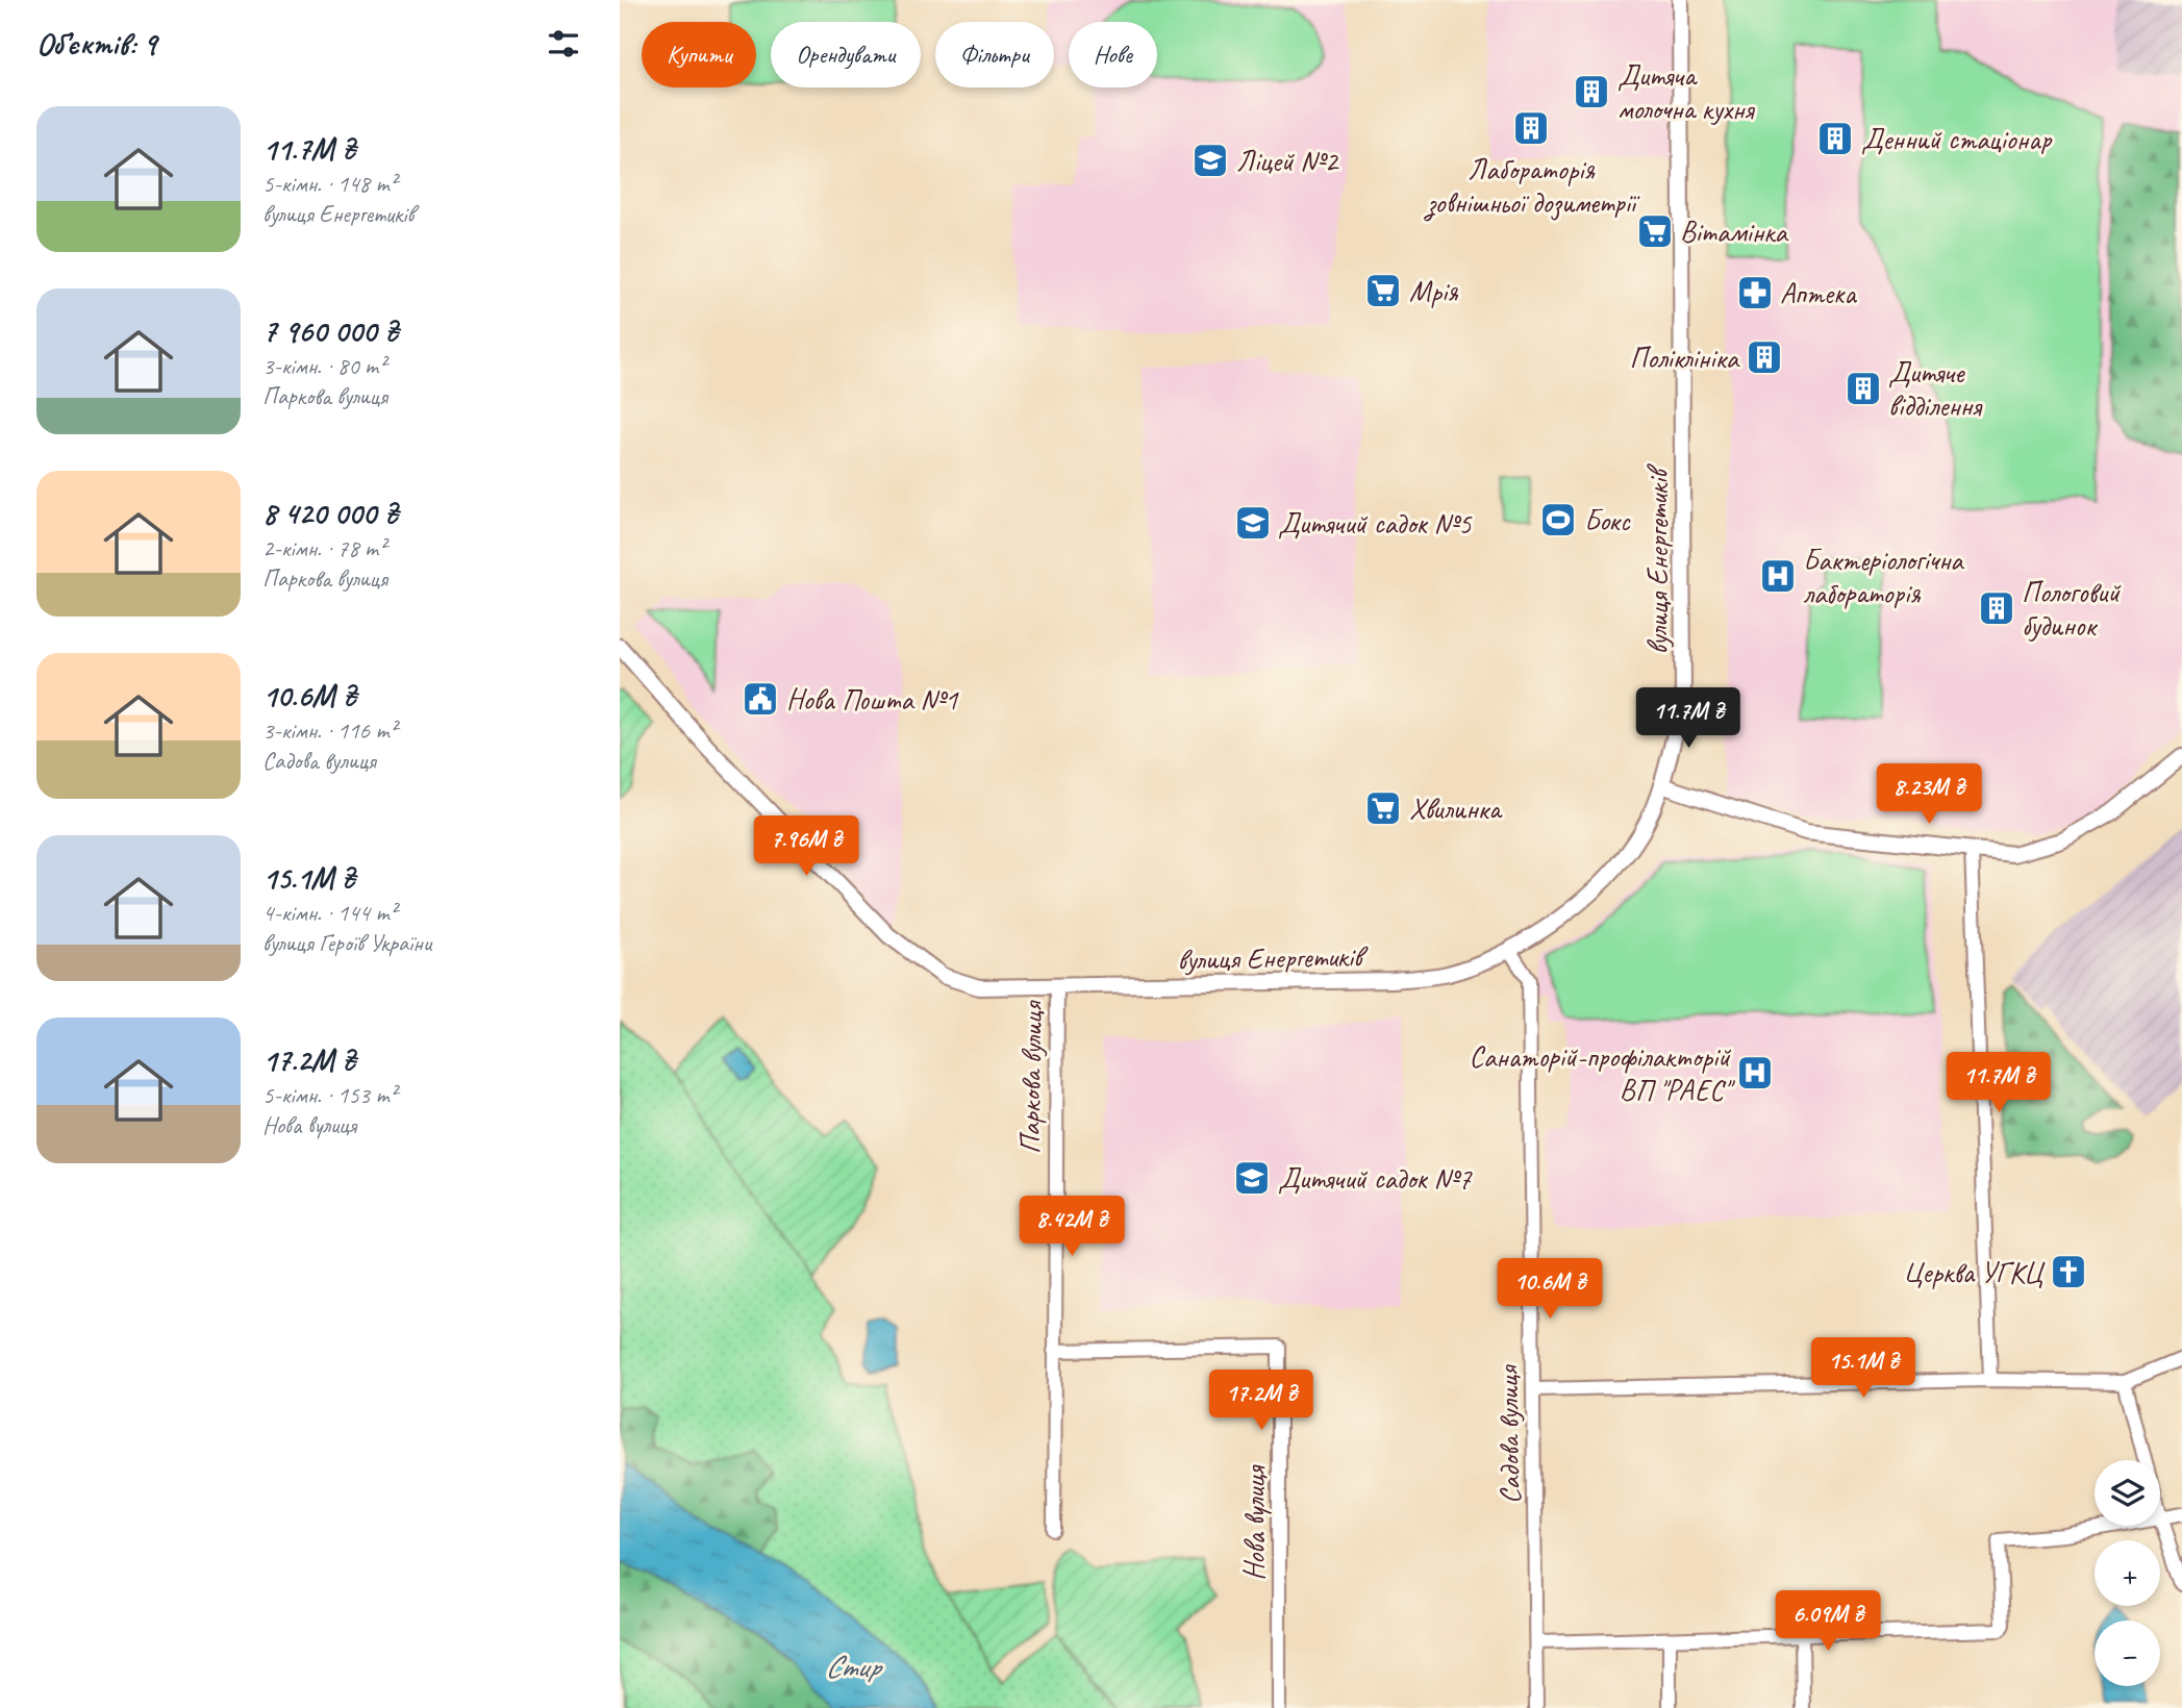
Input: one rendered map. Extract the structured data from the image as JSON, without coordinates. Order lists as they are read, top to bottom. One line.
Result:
{"streets":{"street":["вулиця Енергетиків","Паркова вулиця","Садова вулиця","Нова вулиця"]},"crossings":[["вулиця Енергетиків","Паркова вулиця"],["вулиця Енергетиків","Садова вулиця"],["Паркова вулиця","Нова вулиця"]],"water":["Стир"],"places":{"building":["Дитяча молочна кухня","Лабораторія зовнішньої дозиметрії","Денний стаціонар","Поліклініка","Дитяче відділення","Пологовий будинок"],"school or university":["Ліцей №2","Дитячий садок №5","Дитячий садок №7"],"supermarket":["Вітамінка","Мрія","Хвилинка"],"pharmacy":["Аптека"],"sports":["Бокс"],"hospital":["Бактеріологічна лабораторія","Санаторій-профілакторій ВП \"РАЕС\""],"public building":["Нова Пошта №1"],"church":["Церква УГКЦ"]},"page":{"heading":"Об’єктів: 9","chip":["Купити","Орендувати","Фільтри","Нове"],"list":[{"name":"11.7M ₴","note":"5-кімн. · 148 m² · вулиця Енергетиків"},{"name":"7 960 000 ₴","note":"3-кімн. · 80 m² · Паркова вулиця"},{"name":"8 420 000 ₴","note":"2-кімн. · 78 m² · Паркова вулиця"},{"name":"10.6M ₴","note":"3-кімн. · 116 m² · Садова вулиця"},{"name":"15.1M ₴","note":"4-кімн. · 144 m² · вулиця Героїв України"},{"name":"17.2M ₴","note":"5-кімн. · 153 m² · Нова вулиця"}],"price":["11.7M ₴","8.23M ₴","7.96M ₴","11.7M ₴","8.42M ₴","10.6M ₴","15.1M ₴","17.2M ₴","6.09M ₴"],"map_buttons":["+","−"]}}
